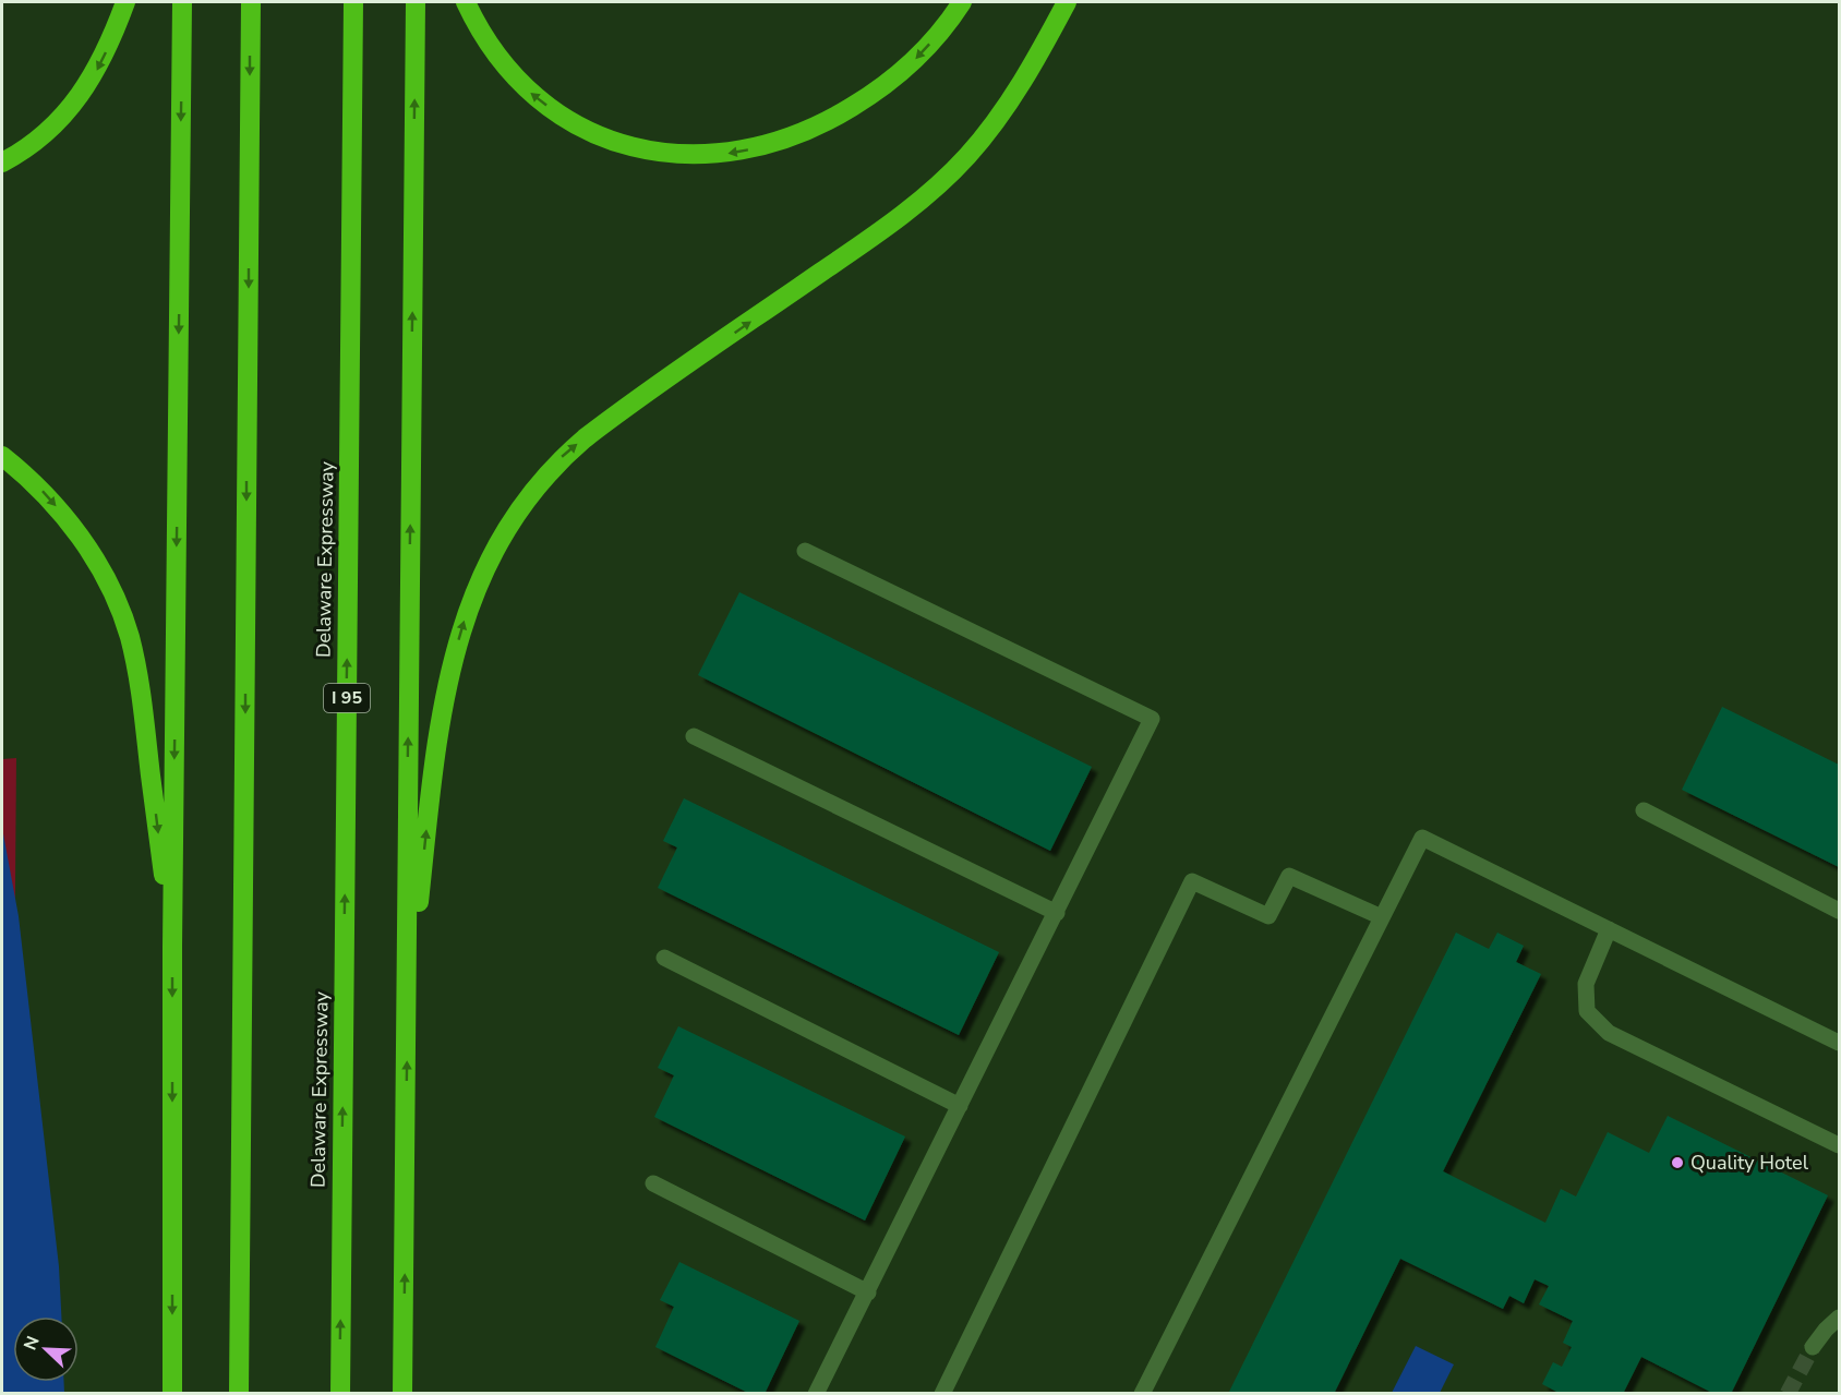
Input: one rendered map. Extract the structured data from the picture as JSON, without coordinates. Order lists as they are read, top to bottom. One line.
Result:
{"streets":{"highway":["Delaware Expressway","I 95"]},"places":["Quality Hotel"],"north":"top left"}
